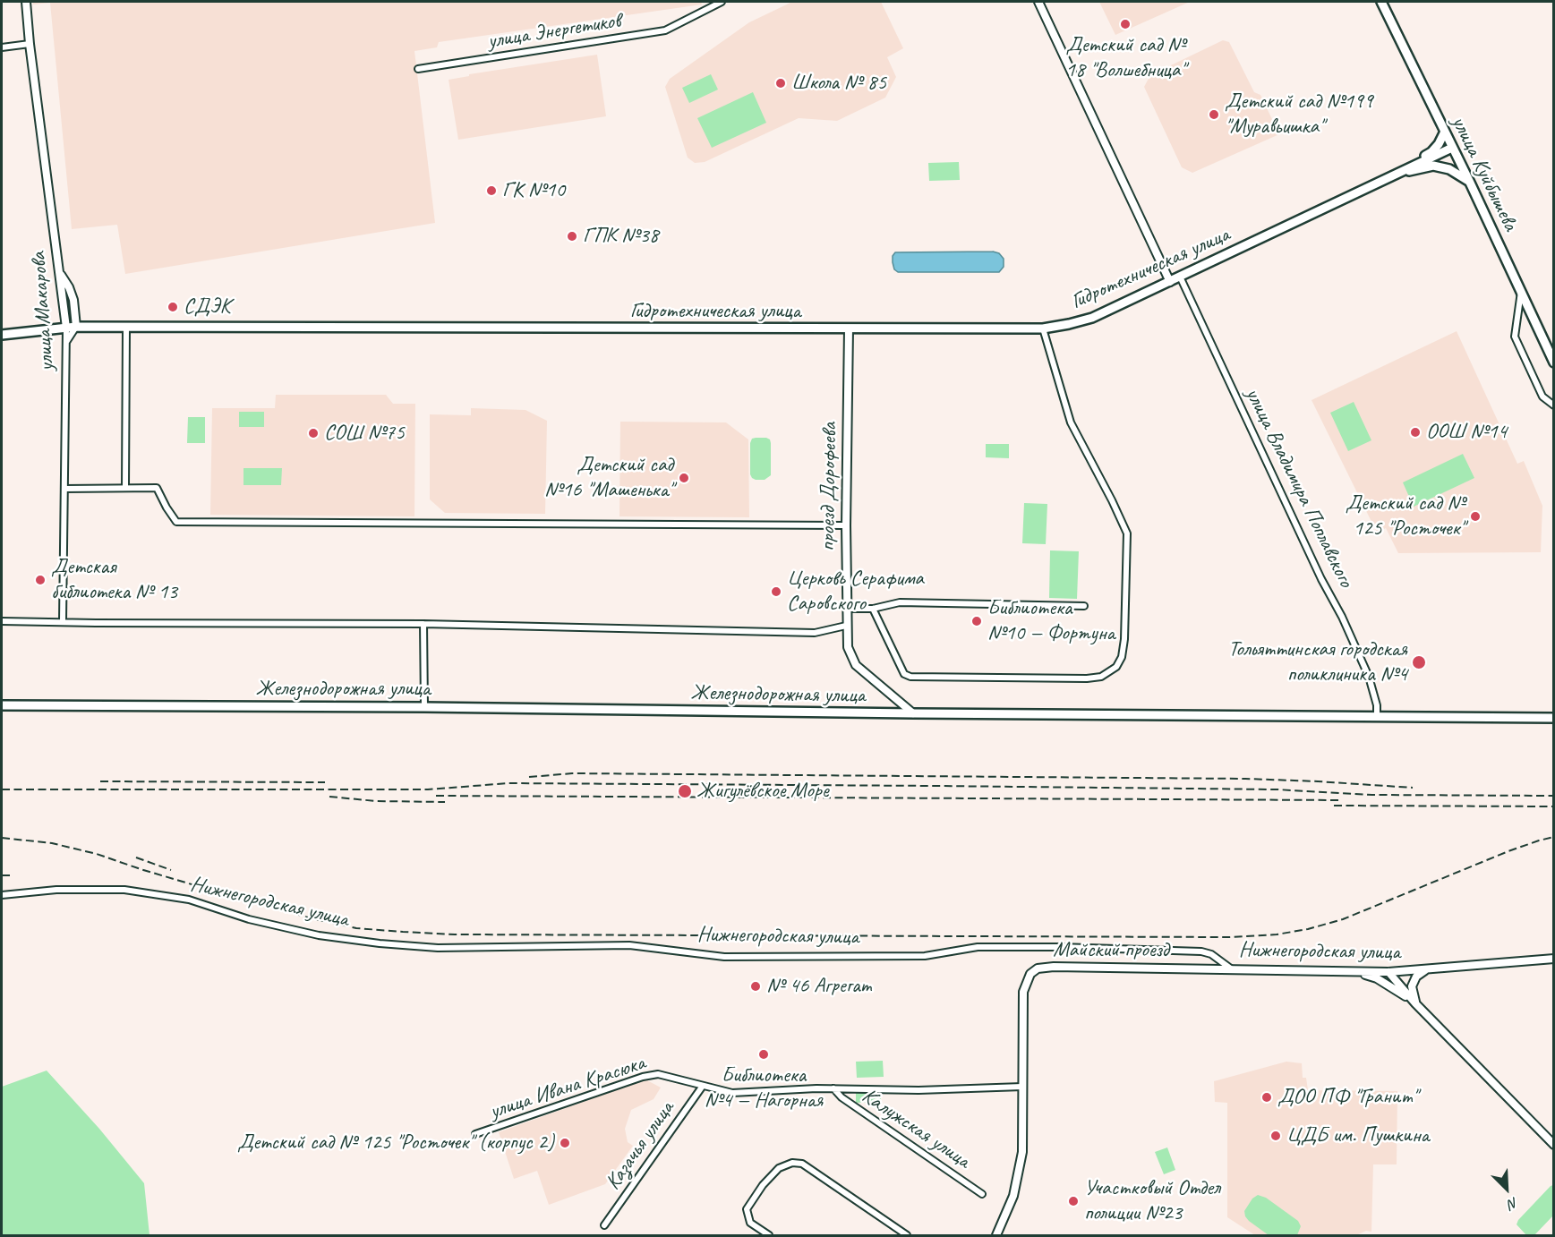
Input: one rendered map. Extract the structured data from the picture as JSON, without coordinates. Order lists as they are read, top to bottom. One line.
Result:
{"streets":{"main road":["улица Куйбышева","Гидротехническая улица","Железнодорожная улица"],"street":["улица Энергетиков","улица Макарова","проезд Дорофеева","улица Владимира Поплавского","Нижнегородская улица","Майский проезд","улица Ивана Красюка","Калужская улица","Казачья улица"]},"crossings":[["Гидротехническая улица","улица Макарова"],["Гидротехническая улица","проезд Дорофеева"],["Гидротехническая улица","улица Владимира Поплавского"],["проезд Дорофеева","Железнодорожная улица"],["улица Владимира Поплавского","Железнодорожная улица"],["Нижнегородская улица","Майский проезд"],["Майский проезд","улица Ивана Красюка"],["улица Ивана Красюка","Калужская улица"],["улица Ивана Красюка","Казачья улица"]],"places":["Детский сад № 18 \"Волшебница\"","Школа № 85","Детский сад №199 \"Муравьишка\"","ГК №10","ГПК №38","СДЭК","ООШ №14","СОШ №75","Детский сад №16 \"Машенька\"","Детский сад № 125 \"Росточек\"","Детская библиотека № 13","Церковь Серафима Саровского","Библиотека №10 — Фортуна","Тольяттинская городская поликлиника №4","Жигулёвское Море","№ 46 Агрегат","Библиотека №4 — Нагорная","ДОО ПФ \"Гранит\"","ЦДБ им. Пушкина","Детский сад № 125 \"Росточек\" (корпус 2)","Участковый Отдел полиции №23"],"north":"bottom right"}
